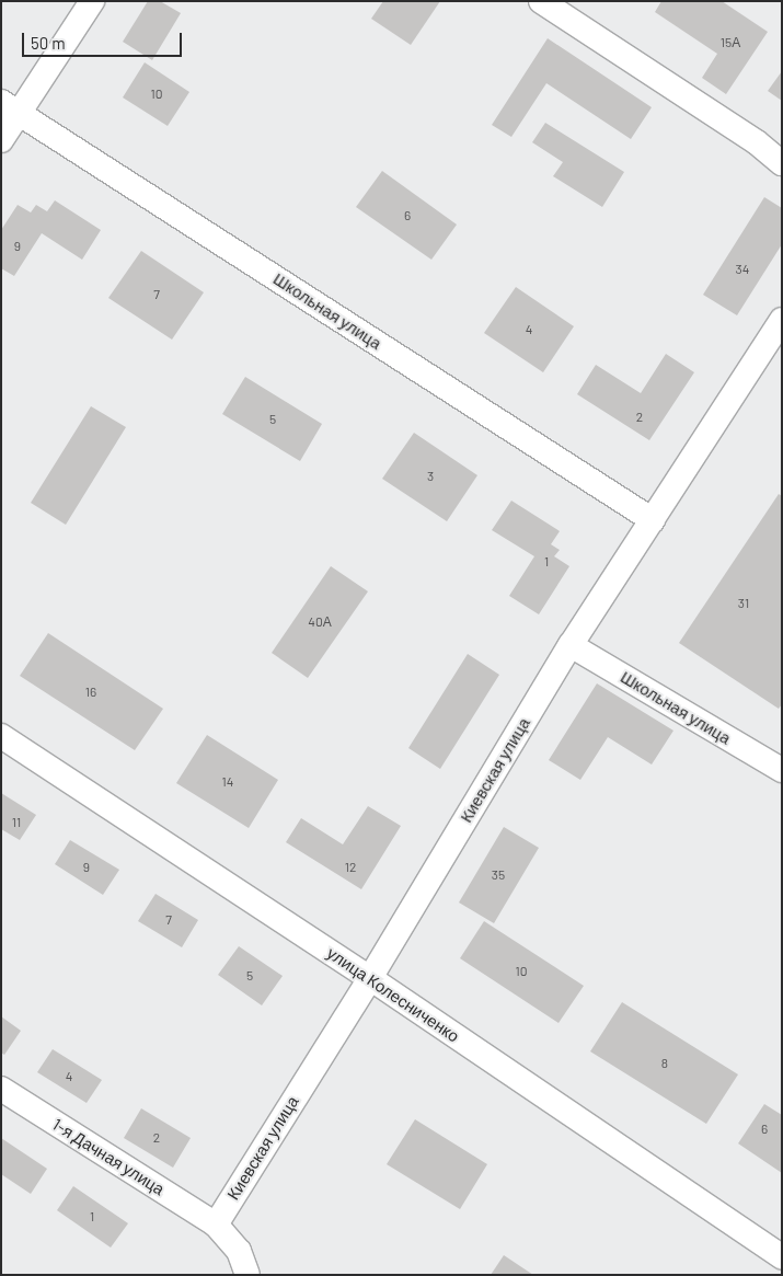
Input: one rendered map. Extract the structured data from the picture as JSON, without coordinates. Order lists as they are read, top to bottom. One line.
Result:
{"streets":{"street":["Школьная улица","Киевская улица","улица Колесниченко","1-я Дачная улица"]},"crossings":[["Школьная улица","Киевская улица"],["Киевская улица","улица Колесниченко"],["Киевская улица","1-я Дачная улица"]],"house_numbers":["15А","10","6","9","34","7","4","2","5","3","1","31","40А","16","14","11","9","12","35","7","10","5","8","4","6","2","1"],"scale_bar":"50 m"}
